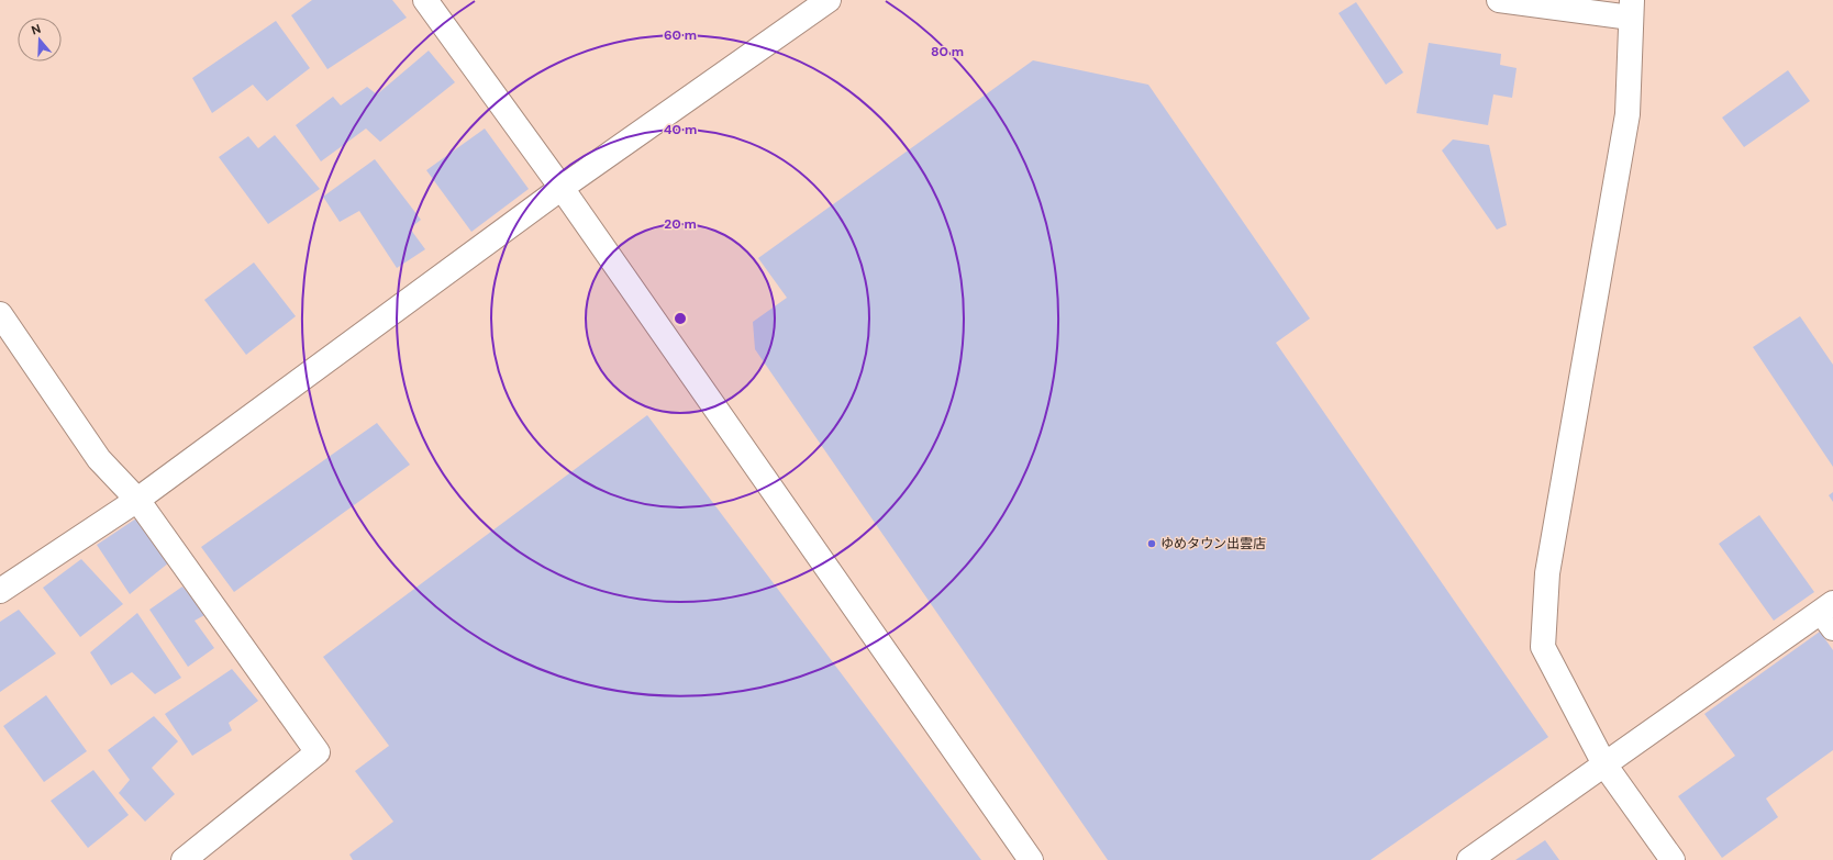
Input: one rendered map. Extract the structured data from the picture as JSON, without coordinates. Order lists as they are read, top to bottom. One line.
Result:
{"places":["ゆめタウン出雲店"],"north":"top","rings":["60 m","80 m","40 m","20 m"]}
